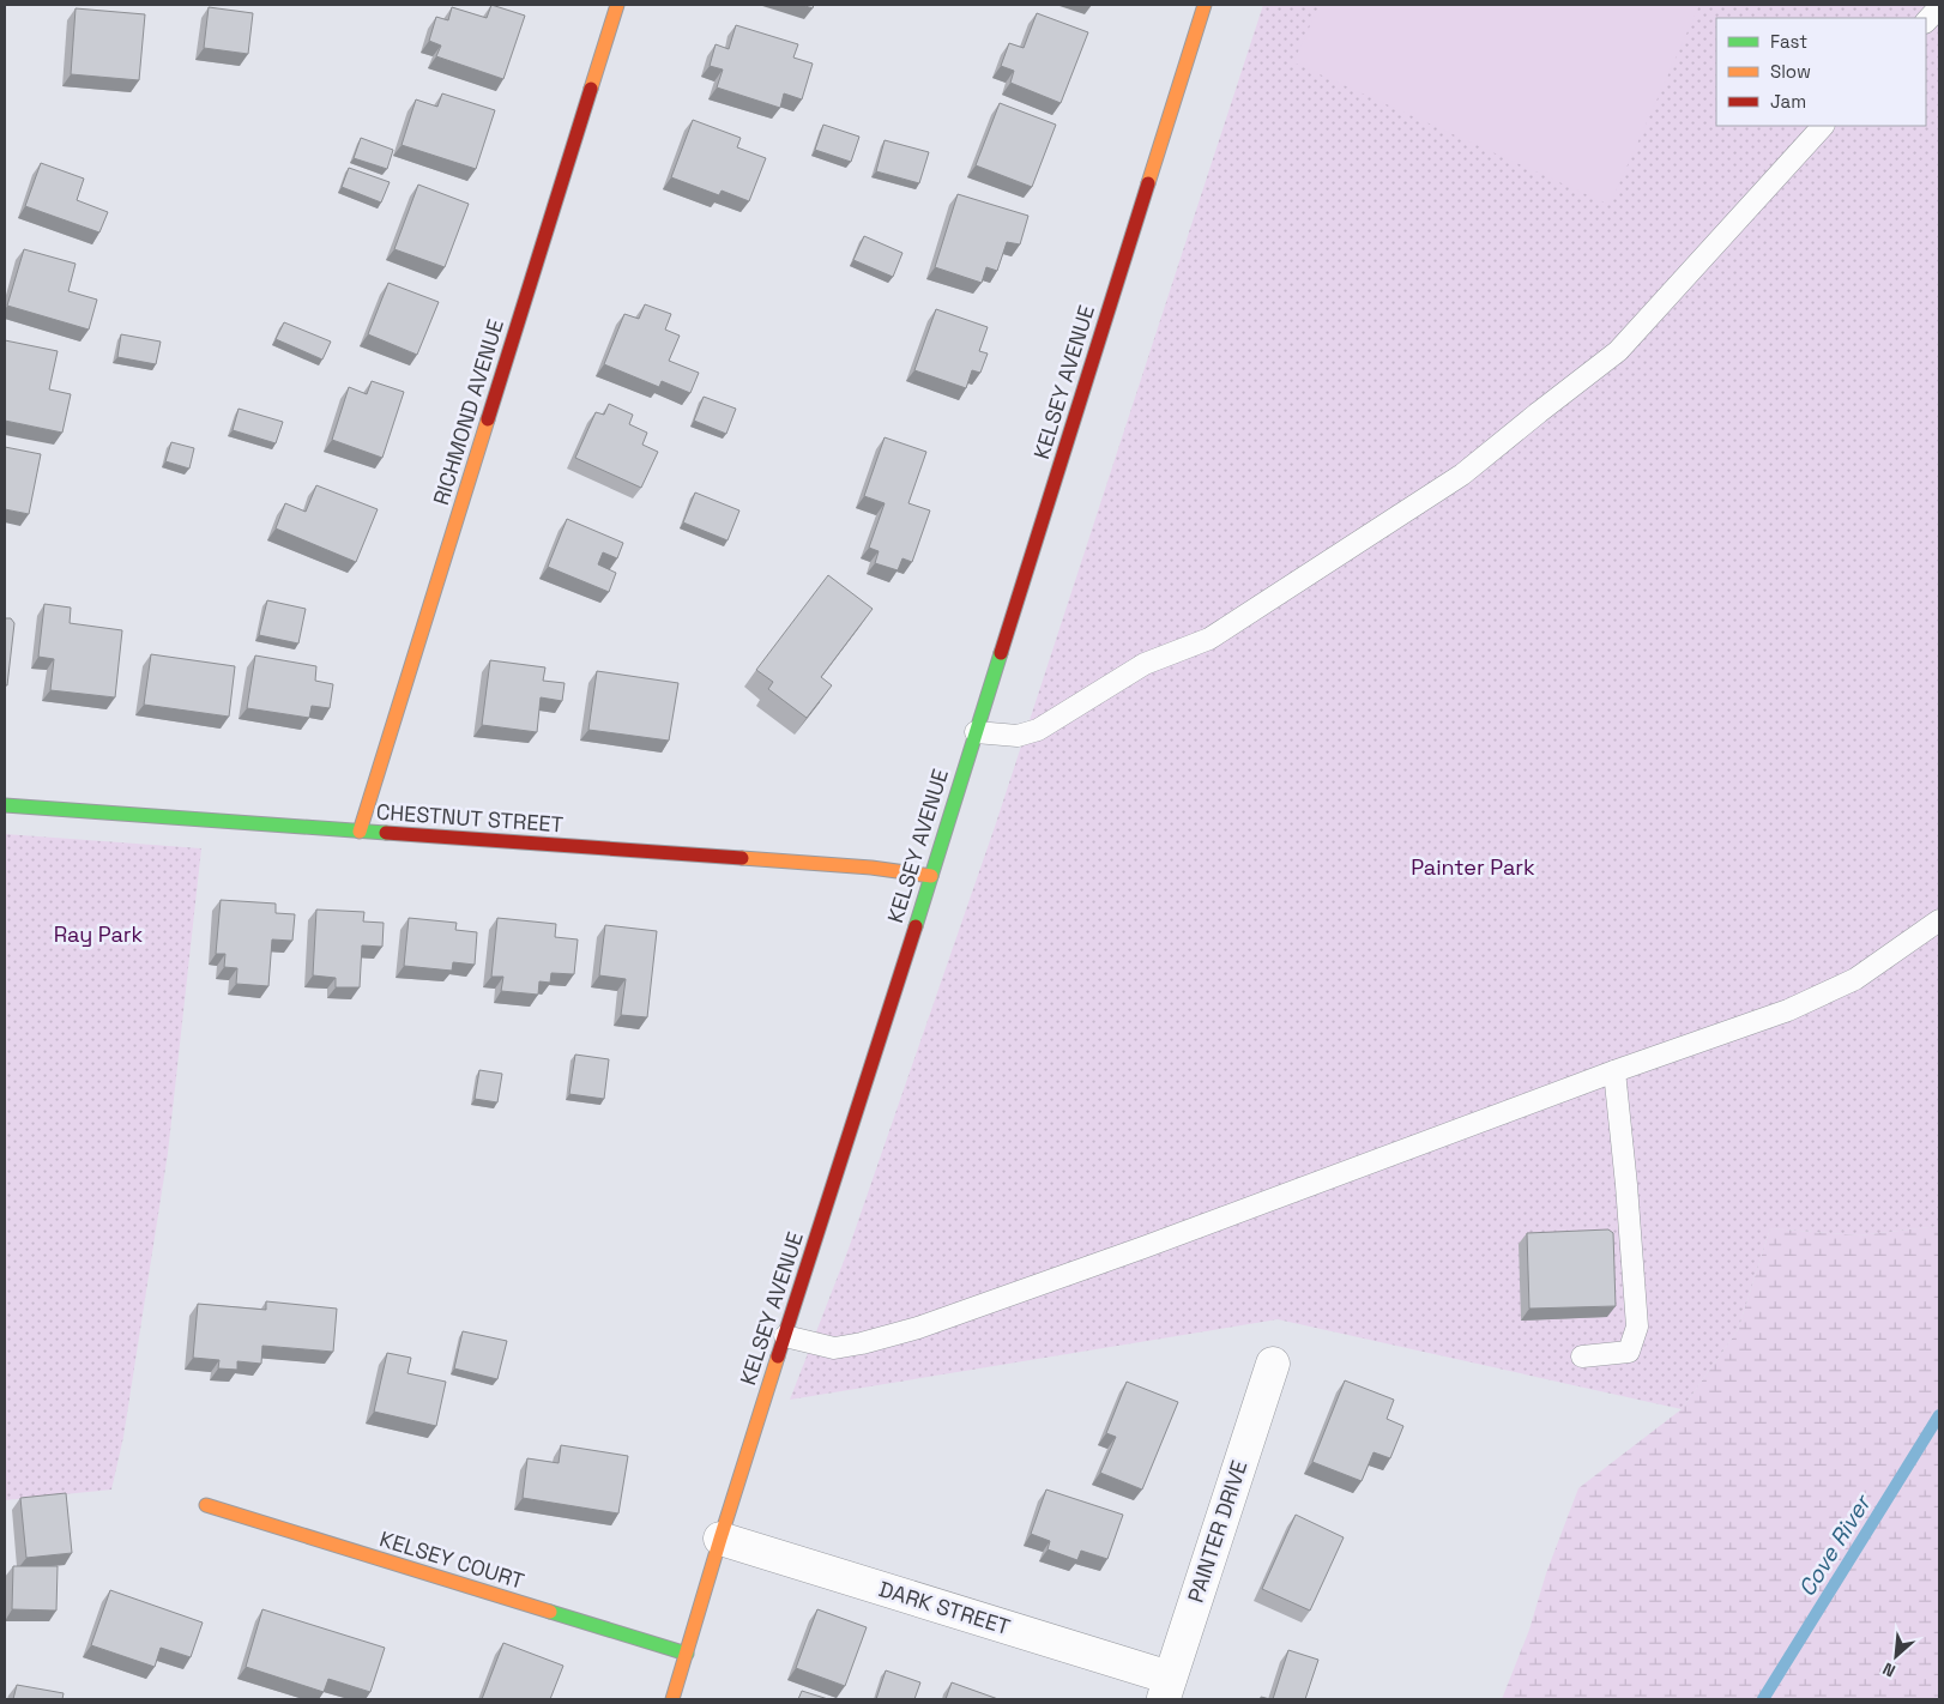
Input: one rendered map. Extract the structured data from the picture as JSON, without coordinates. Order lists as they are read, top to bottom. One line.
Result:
{"streets":{"street":["KELSEY AVENUE","RICHMOND AVENUE","CHESTNUT STREET","PAINTER DRIVE","KELSEY COURT","DARK STREET"]},"crossings":[["KELSEY AVENUE","CHESTNUT STREET"],["KELSEY AVENUE","KELSEY COURT"],["KELSEY AVENUE","DARK STREET"],["RICHMOND AVENUE","CHESTNUT STREET"],["PAINTER DRIVE","DARK STREET"]],"water":["Cove River"],"parks":["Painter Park","Ray Park"],"legend":["Fast","Slow","Jam"],"north":"bottom left"}
